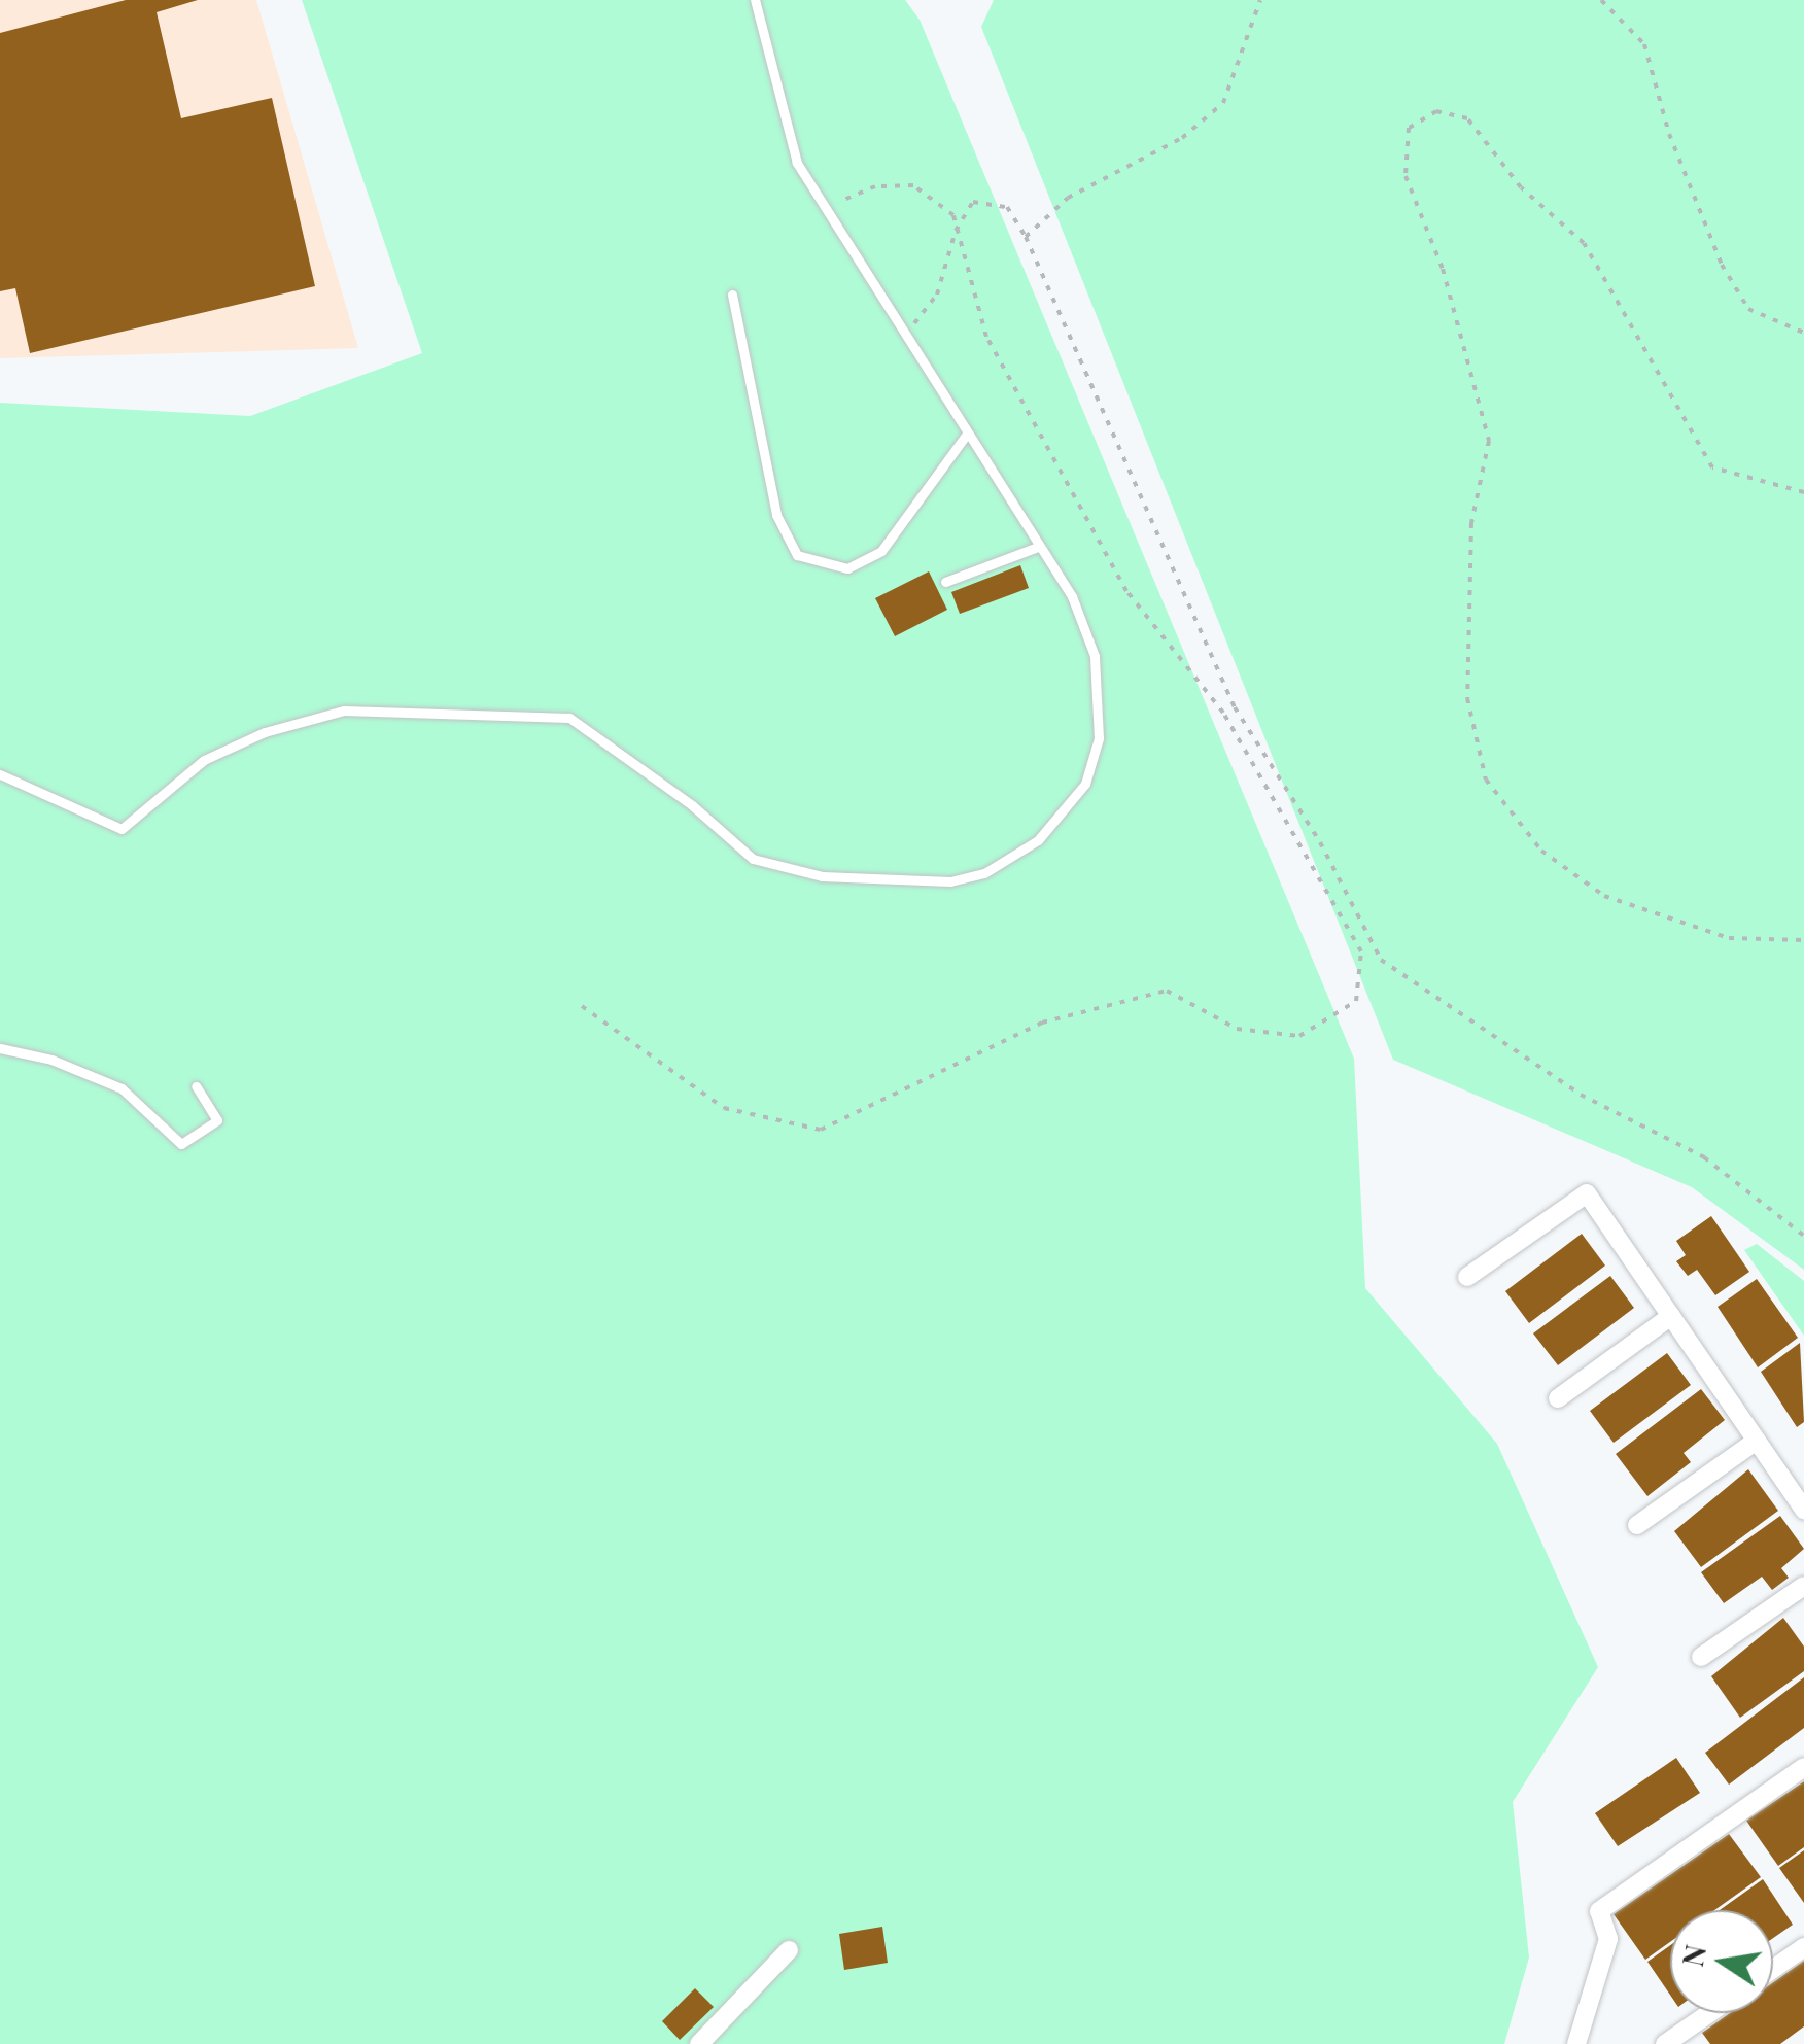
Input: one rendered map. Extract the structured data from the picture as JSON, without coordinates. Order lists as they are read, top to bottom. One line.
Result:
{"north":"left"}
